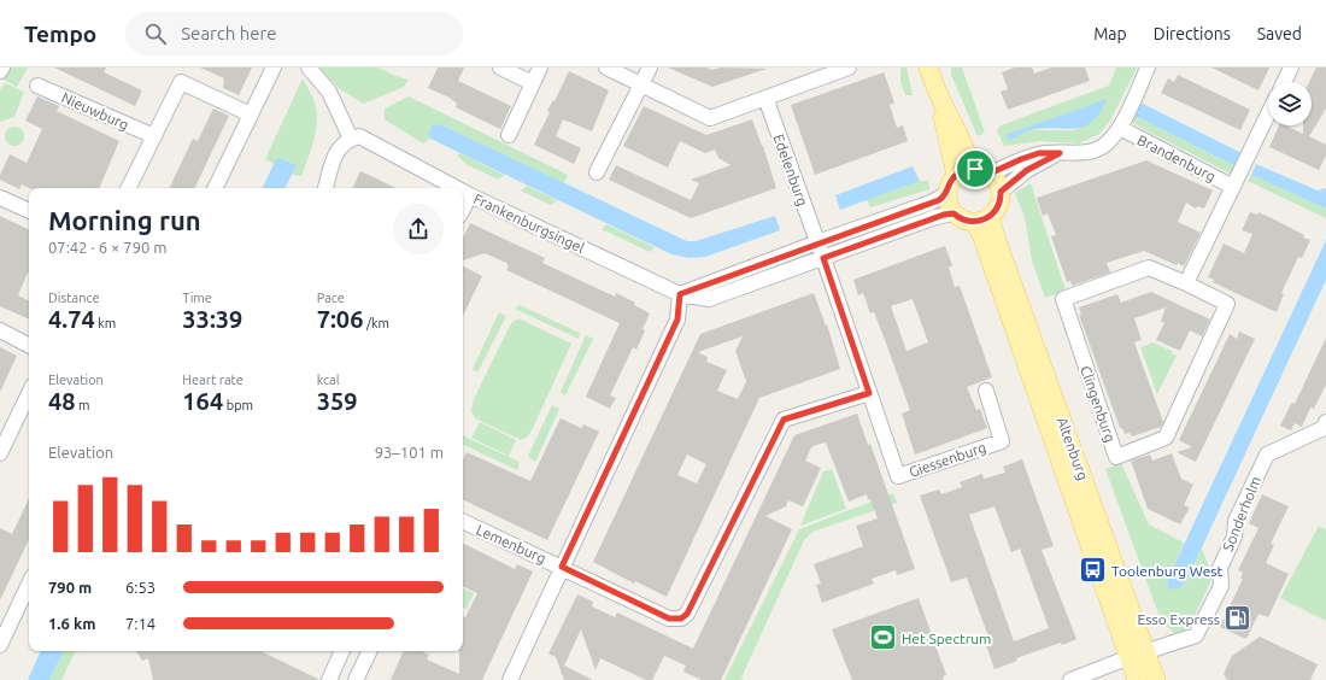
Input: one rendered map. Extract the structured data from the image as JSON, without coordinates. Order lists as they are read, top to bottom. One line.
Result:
{"streets":{"main road":["Altenburg"],"street":["Nieuwburg","Brandenburg","Edelenburg","Frankenburgsingel","Clingenburg","Giessenburg","Sonderholm","Lemenburg"]},"crossings":[["Edelenburg","Frankenburgsingel"],["Edelenburg","Giessenburg"],["Frankenburgsingel","Altenburg"],["Frankenburgsingel","Giessenburg"],["Altenburg","Sonderholm"],["Giessenburg","Lemenburg"]],"places":{"bus stop":["Toolenburg West"],"fuel station":["Esso Express"],"sports":["Het Spectrum"]},"page":{"header":"Tempo","search":"Search here","nav":["Map","Directions","Saved"],"heading":["Morning run","07:42 · 6 × 790 m"],"stats":[["Distance","4.74 km"],["Time","33:39"],["Pace","7:06 /km"],["Elevation","48 m"],["Heart rate","164 bpm"],["kcal","359"]],"chart":["Elevation","93–101 m"],"list":[{"name":"790 m","note":"6:53"},{"name":"1.6 km","note":"7:14"}]}}
